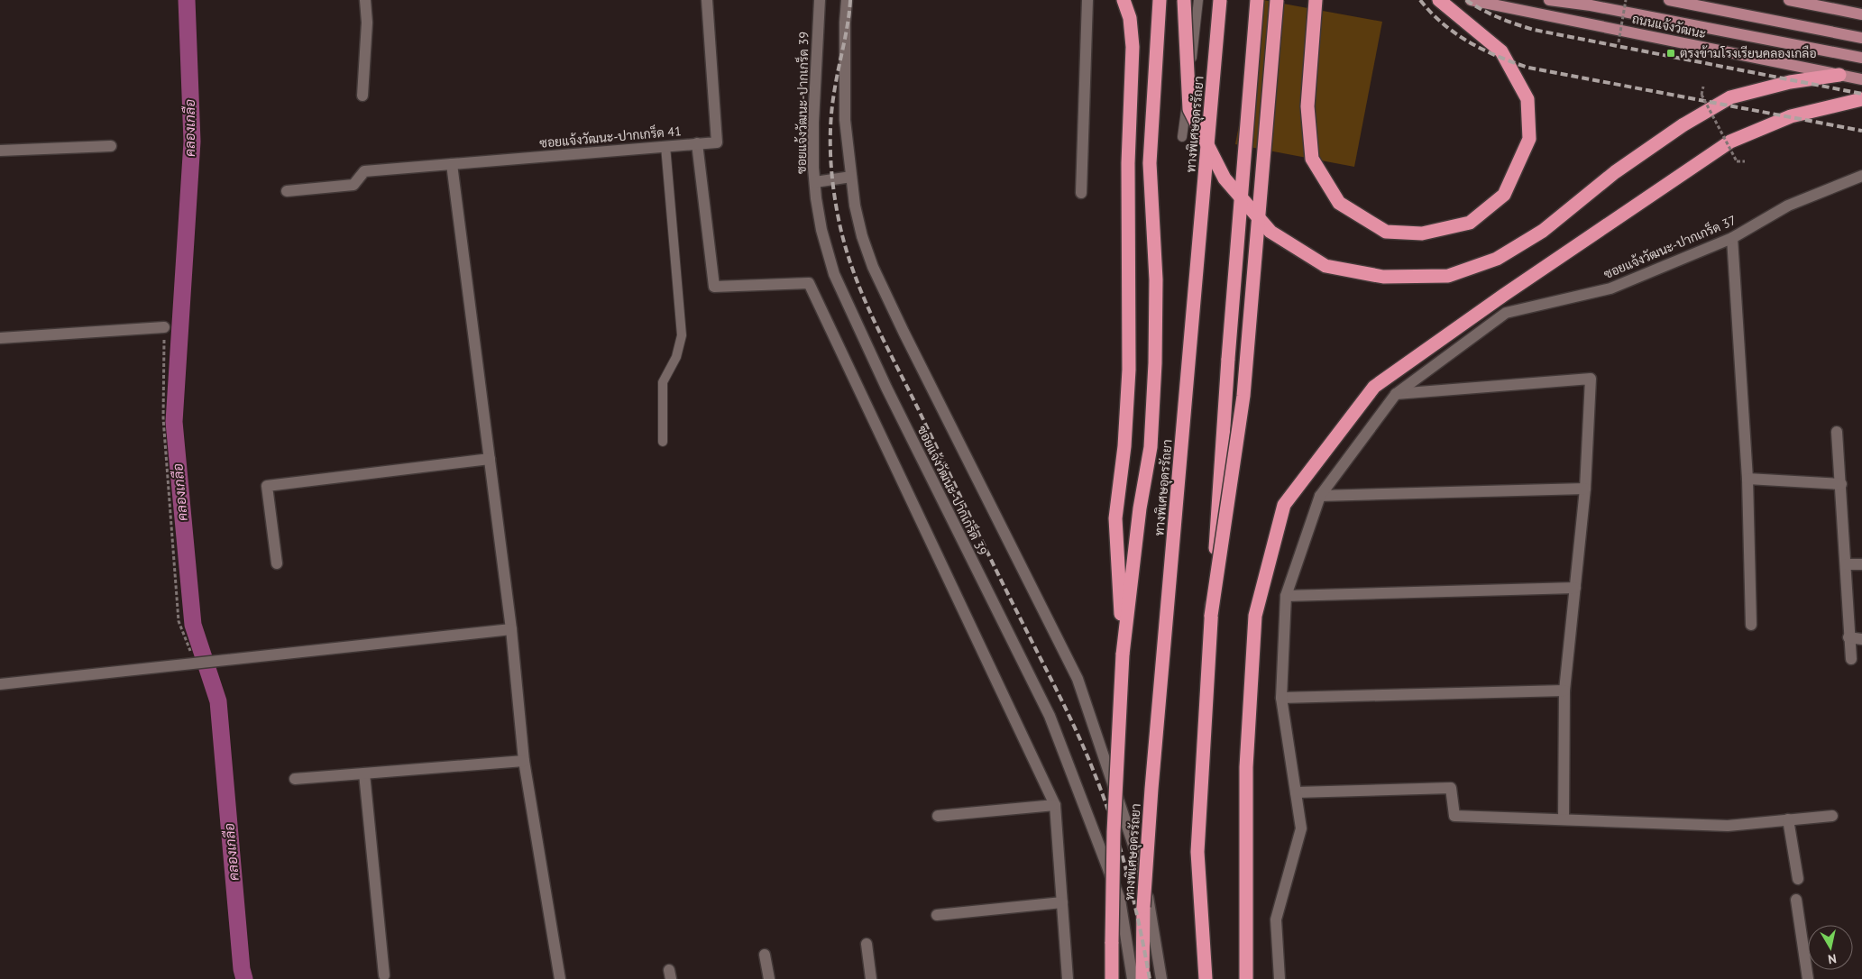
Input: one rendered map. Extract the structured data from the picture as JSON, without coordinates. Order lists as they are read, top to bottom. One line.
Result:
{"streets":{"highway":["ทางพิเศษอุดรรัถยา"],"main road":["ถนนแจ้งวัฒนะ"],"street":["ซอยแจ้งวัฒนะ-ปากเกร็ด 39","ซอยแจ้งวัฒนะ-ปากเกร็ด 41","ซอยแจ้งวัฒนะ-ปากเกร็ด 37"]},"water":["คลองเกลือ"],"places":{"transit":["ตรงข้ามโรงเรียนคลองเกลือ"]},"north":"bottom"}
